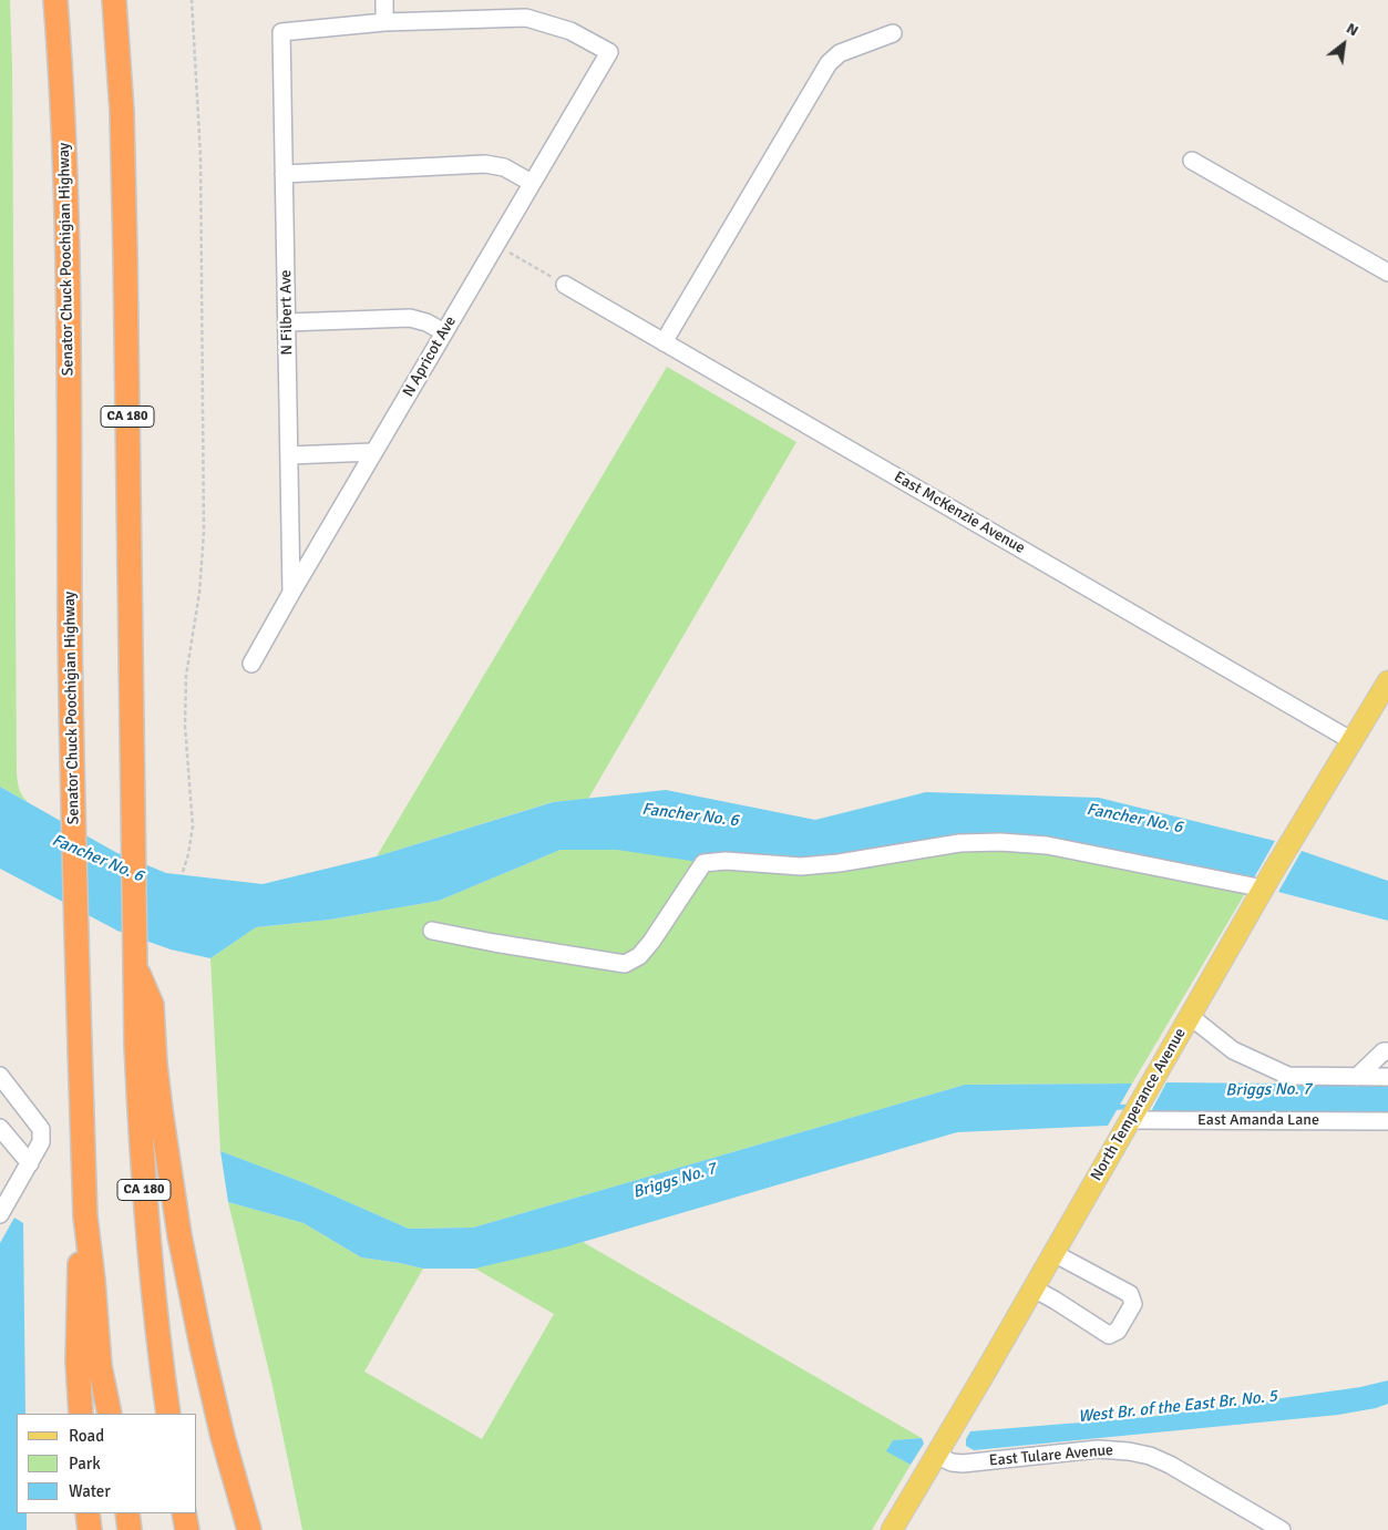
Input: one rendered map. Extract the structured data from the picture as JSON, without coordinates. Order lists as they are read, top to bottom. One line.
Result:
{"streets":{"highway":["Senator Chuck Poochigian Highway","CA 180"],"main road":["North Temperance Avenue"],"street":["N Filbert Ave","N Apricot Ave","East McKenzie Avenue","East Amanda Lane","East Tulare Avenue"]},"crossings":[["N Filbert Ave","N Apricot Ave"],["East McKenzie Avenue","North Temperance Avenue"],["North Temperance Avenue","East Amanda Lane"],["North Temperance Avenue","East Tulare Avenue"]],"water":["Fancher No. 6","Briggs No. 7","West Br. of the East Br. No. 5"],"legend":["Road","Park","Water"],"north":"top right"}
